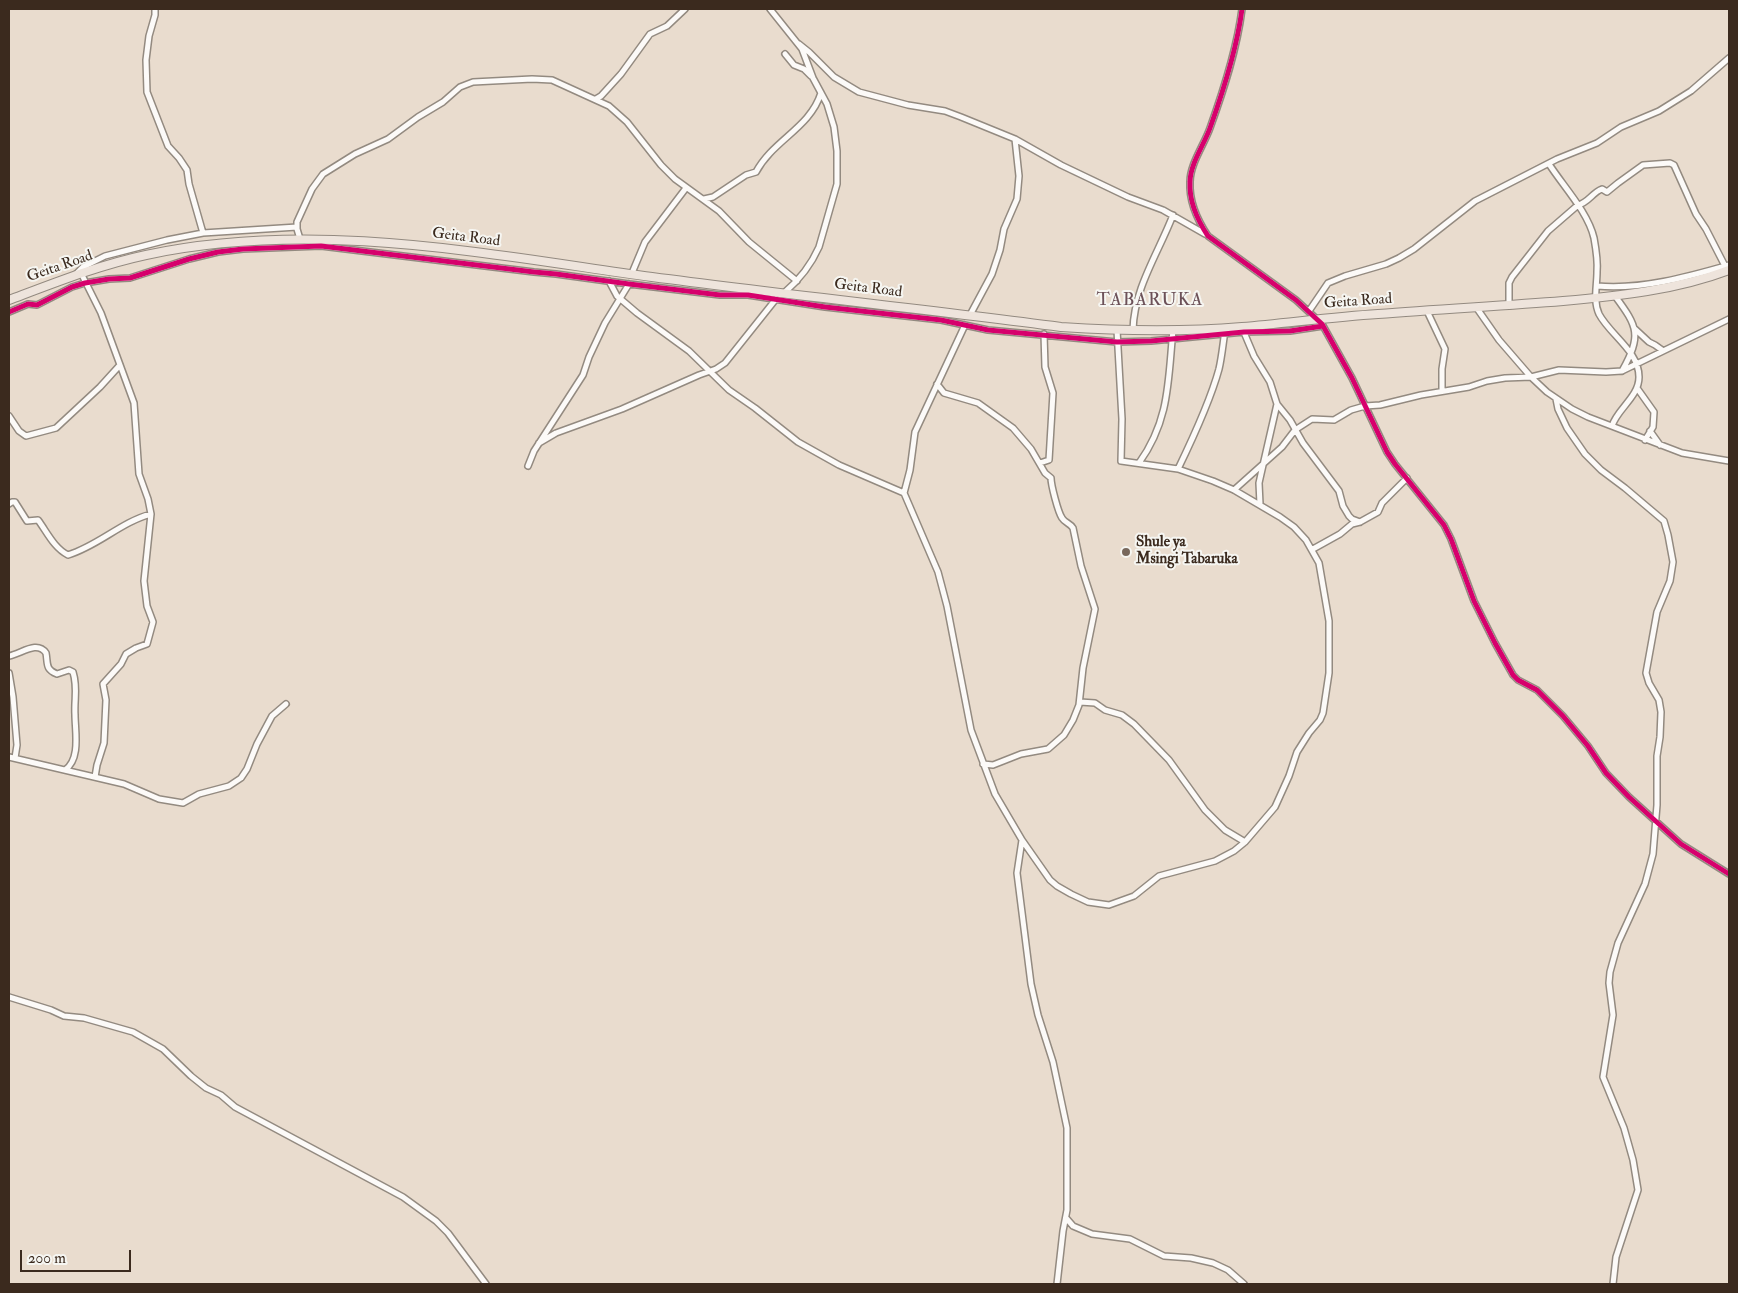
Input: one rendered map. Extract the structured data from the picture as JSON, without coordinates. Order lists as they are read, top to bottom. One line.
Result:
{"streets":{"highway":["Geita Road"]},"districts":["TABARUKA"],"places":["Shule ya Msingi Tabaruka"],"scale_bar":"200 m"}
